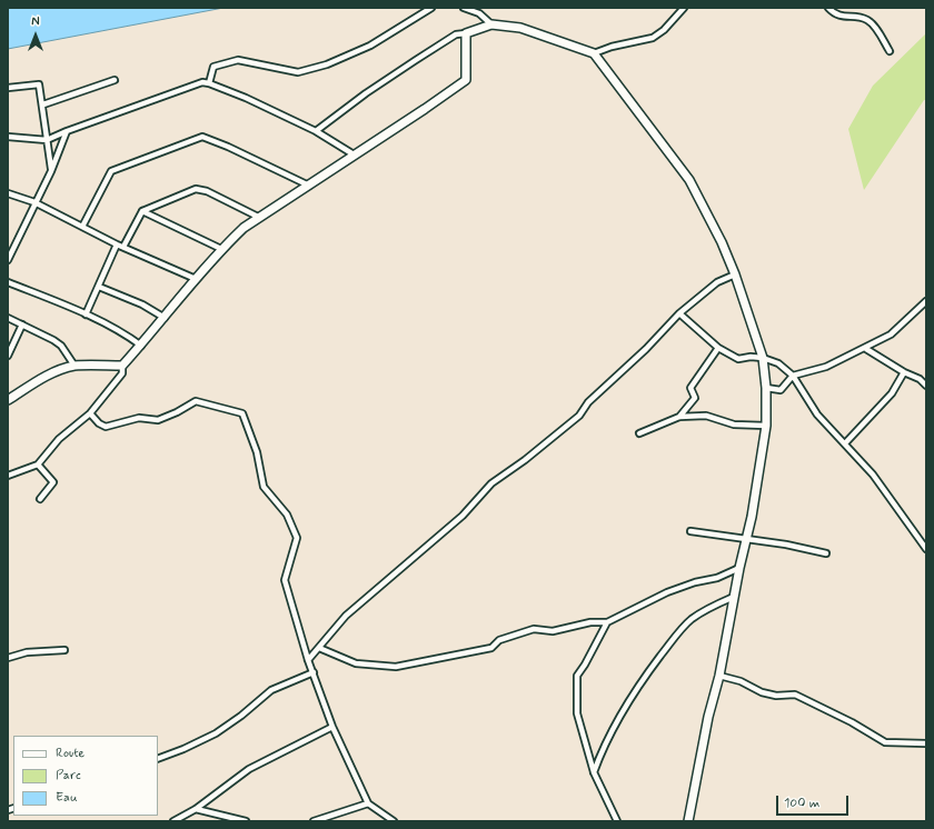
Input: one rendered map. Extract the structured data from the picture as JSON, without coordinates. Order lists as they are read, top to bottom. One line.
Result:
{"legend":["Route","Parc","Eau"],"scale_bar":"100 m","north":"top"}
